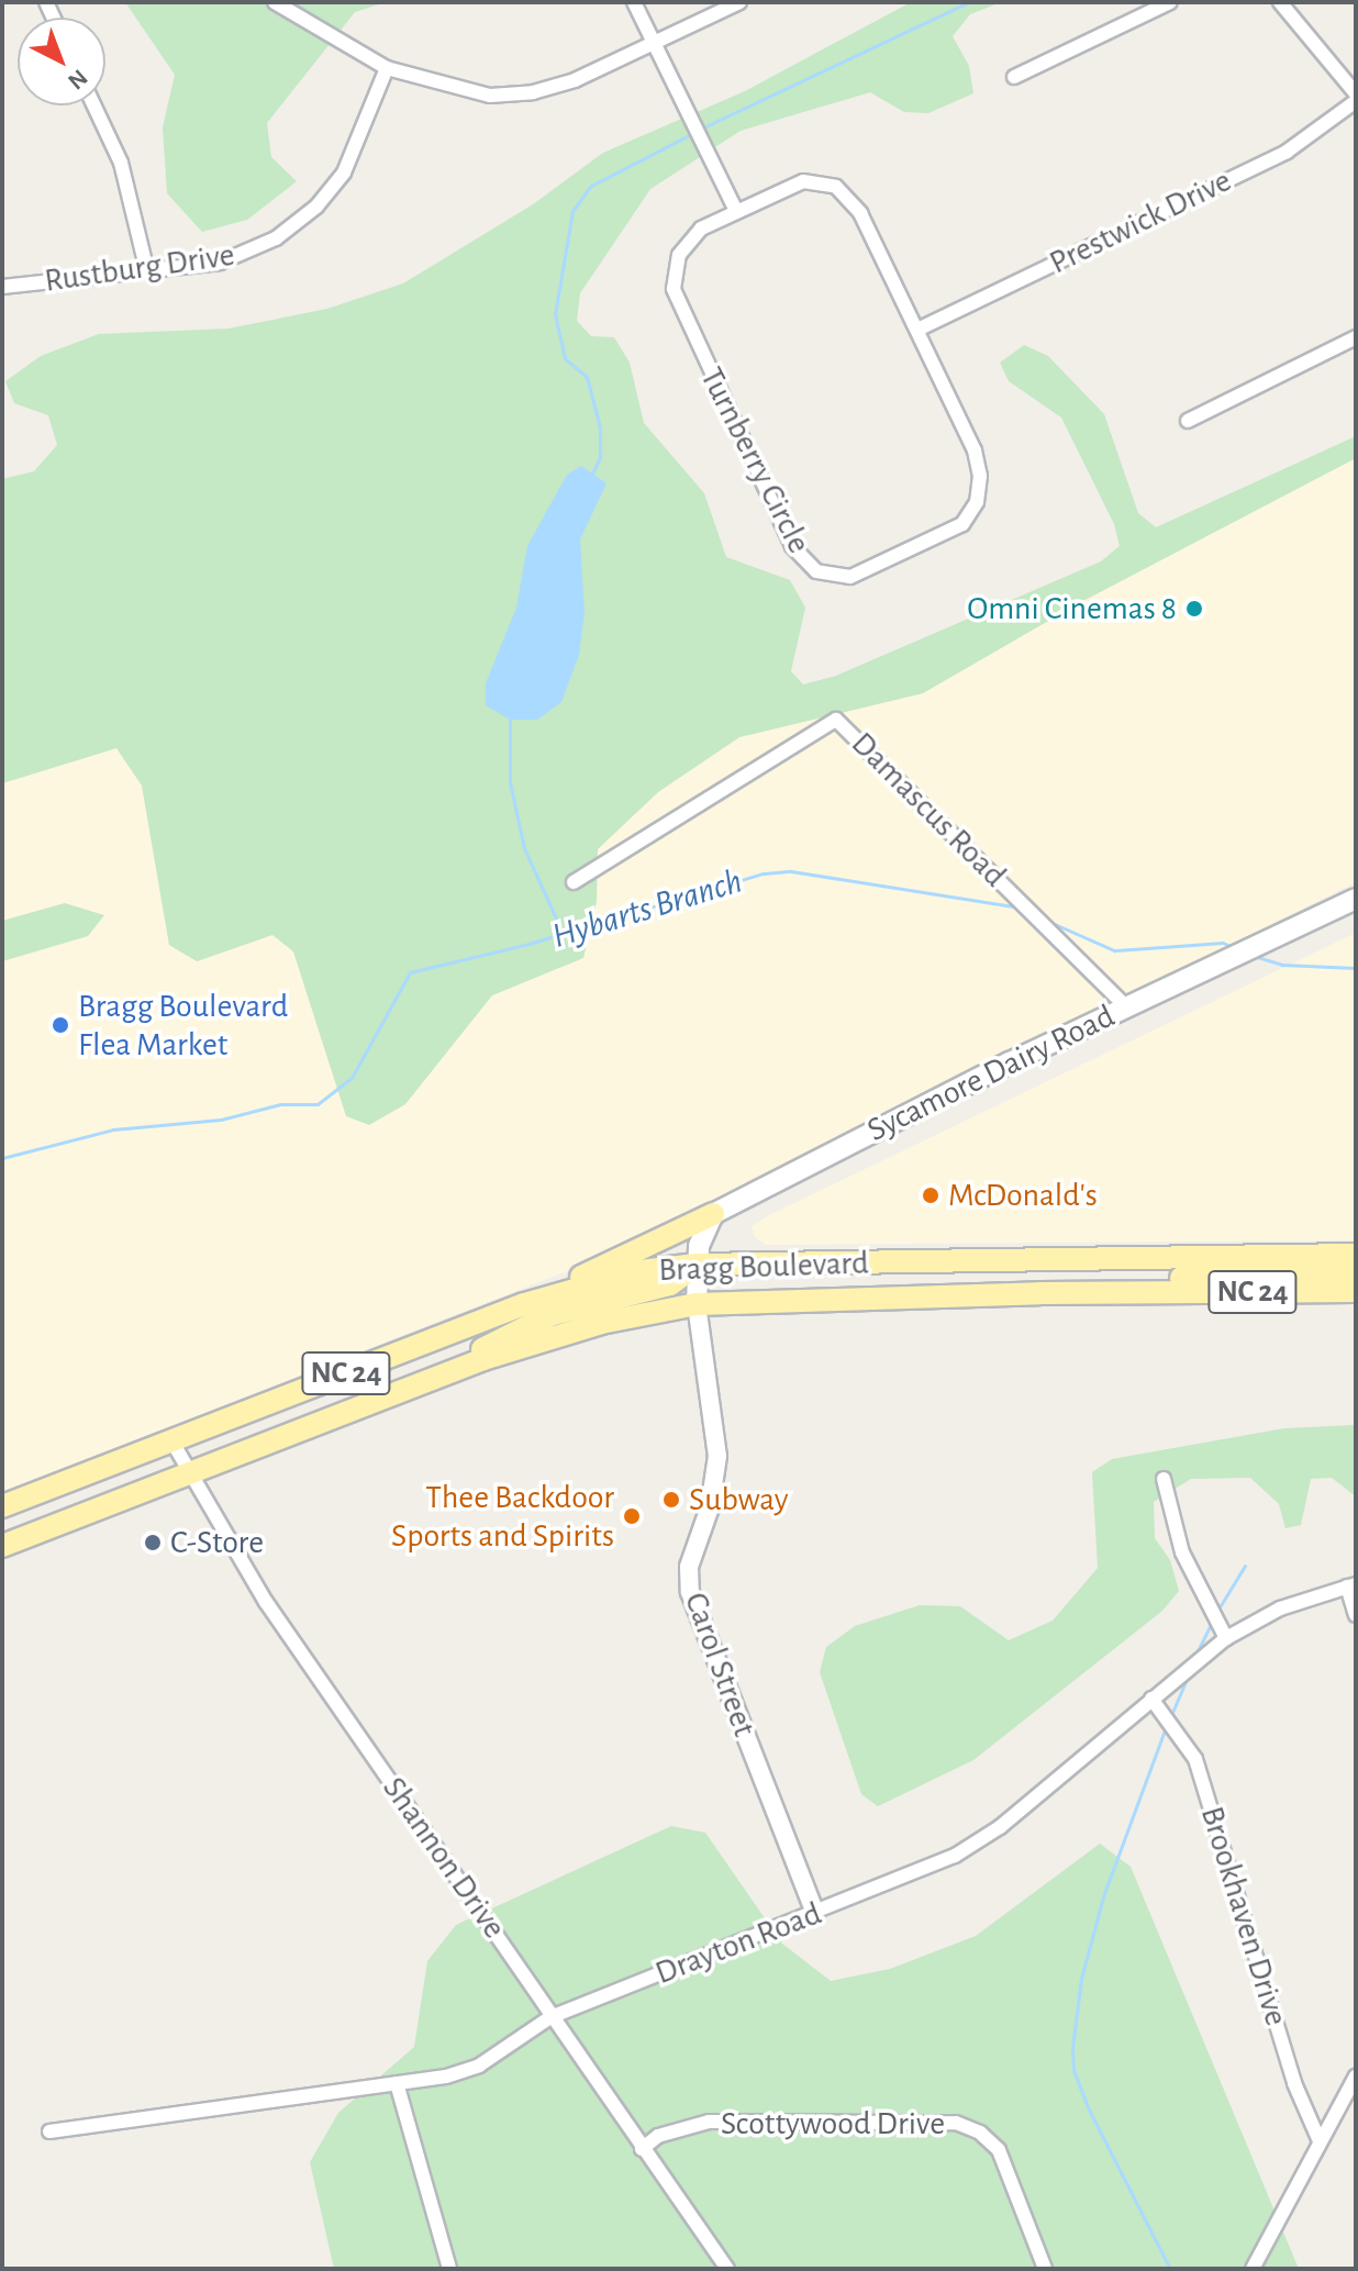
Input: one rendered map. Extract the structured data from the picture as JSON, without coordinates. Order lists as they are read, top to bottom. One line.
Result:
{"streets":{"main road":["Sycamore Dairy Road","Bragg Boulevard","NC 24"],"street":["Prestwick Drive","Rustburg Drive","Turnberry Circle","Damascus Road","Carol Street","Shannon Drive","Brookhaven Drive","Drayton Road","Scottywood Drive"]},"crossings":[["Prestwick Drive","Turnberry Circle"],["Damascus Road","Sycamore Dairy Road"],["Bragg Boulevard","Carol Street"],["Bragg Boulevard","Shannon Drive"],["Carol Street","Drayton Road"],["Shannon Drive","Drayton Road"],["Shannon Drive","Scottywood Drive"],["Brookhaven Drive","Drayton Road"]],"water":["Hybarts Branch"],"places":["Omni Cinemas 8","Bragg Boulevard Flea Market","McDonald's","Subway","Thee Backdoor Sports and Spirits","C-Store"],"north":"bottom right"}
